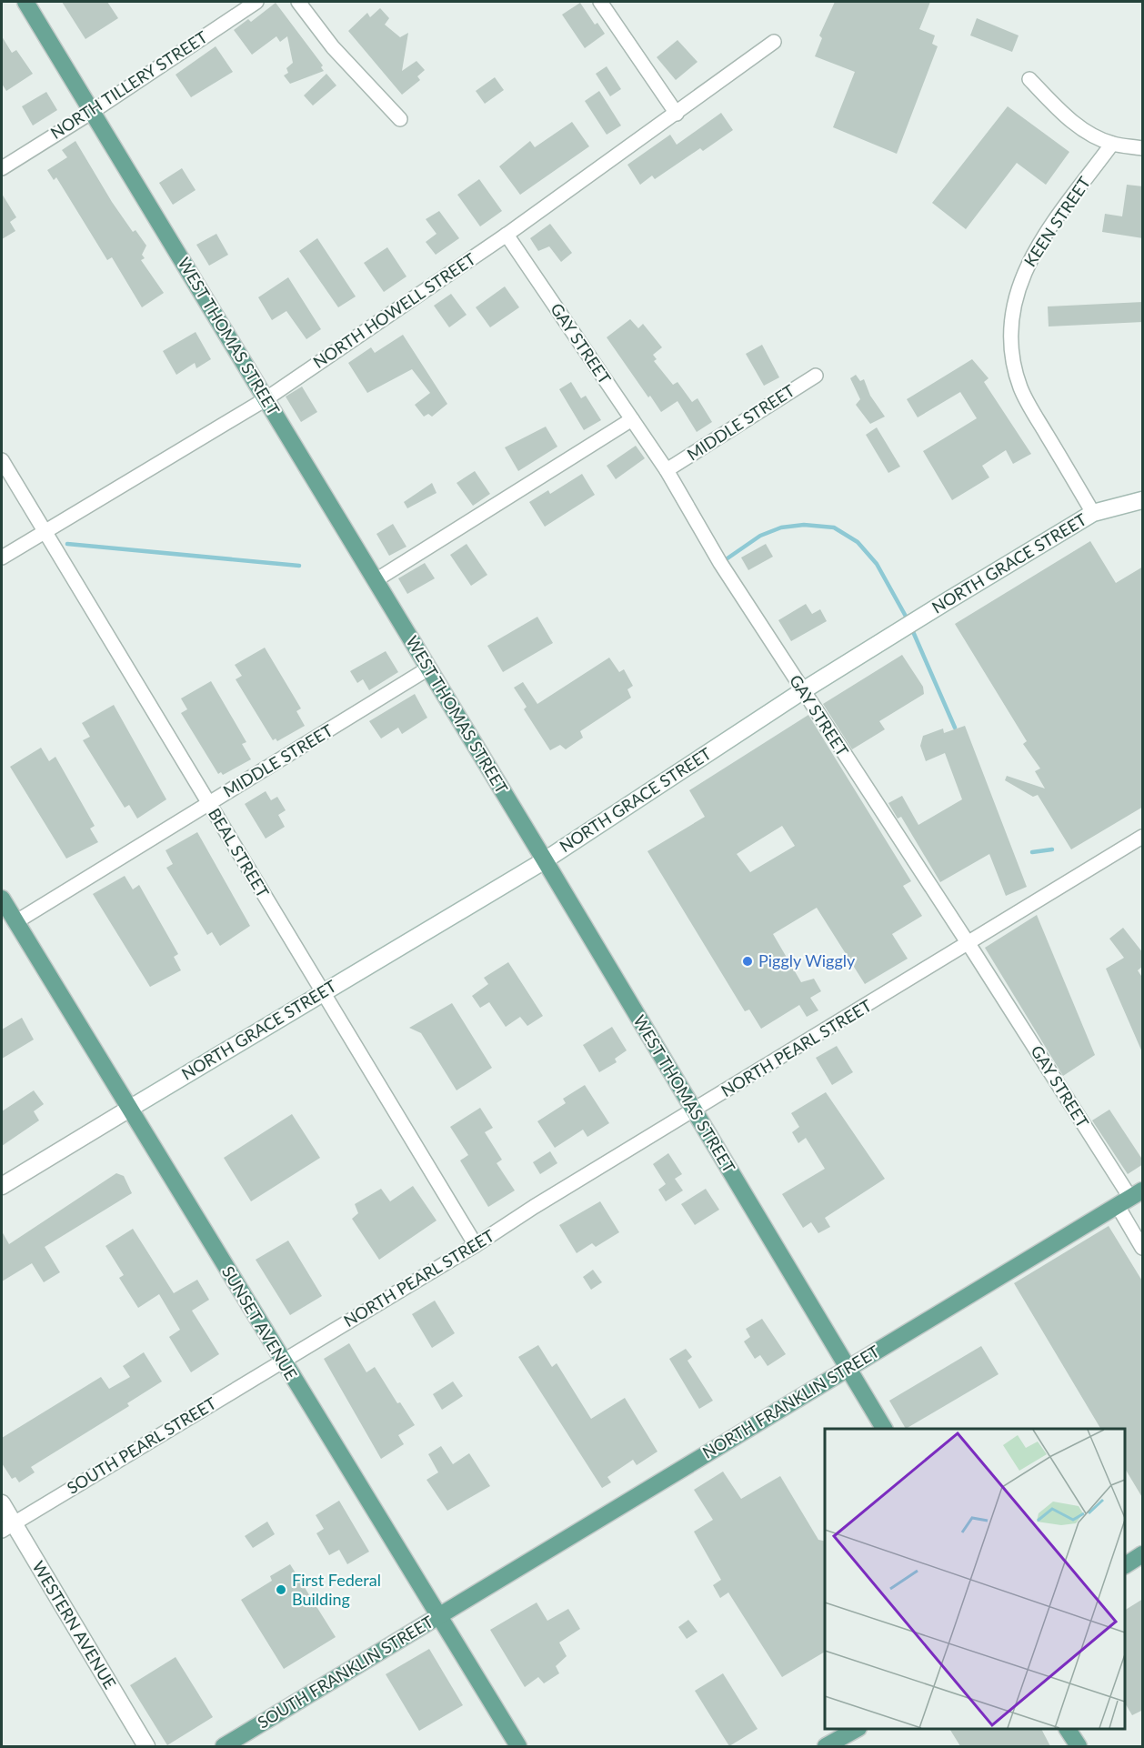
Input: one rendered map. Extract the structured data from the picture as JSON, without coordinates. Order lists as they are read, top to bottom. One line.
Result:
{"streets":{"main road":["WEST THOMAS STREET","NORTH GRACE STREET","SUNSET AVENUE","NORTH FRANKLIN STREET","WESTERN AVENUE","SOUTH FRANKLIN STREET"],"street":["NORTH TILLERY STREET","KEEN STREET","NORTH HOWELL STREET","GAY STREET","MIDDLE STREET","BEAL STREET","NORTH PEARL STREET","SOUTH PEARL STREET"]},"crossings":[["NORTH TILLERY STREET","WEST THOMAS STREET"],["KEEN STREET","NORTH GRACE STREET"],["NORTH HOWELL STREET","WEST THOMAS STREET"],["NORTH HOWELL STREET","GAY STREET"],["NORTH HOWELL STREET","BEAL STREET"],["WEST THOMAS STREET","MIDDLE STREET"],["WEST THOMAS STREET","NORTH GRACE STREET"],["WEST THOMAS STREET","NORTH PEARL STREET"],["WEST THOMAS STREET","NORTH FRANKLIN STREET"],["GAY STREET","MIDDLE STREET"],["GAY STREET","NORTH GRACE STREET"],["GAY STREET","NORTH PEARL STREET"],["GAY STREET","NORTH FRANKLIN STREET"],["MIDDLE STREET","BEAL STREET"],["MIDDLE STREET","SUNSET AVENUE"],["NORTH GRACE STREET","BEAL STREET"],["NORTH GRACE STREET","SUNSET AVENUE"],["BEAL STREET","NORTH PEARL STREET"],["NORTH PEARL STREET","SUNSET AVENUE"],["NORTH PEARL STREET","SOUTH PEARL STREET"],["SUNSET AVENUE","NORTH FRANKLIN STREET"],["SUNSET AVENUE","SOUTH PEARL STREET"],["SUNSET AVENUE","SOUTH FRANKLIN STREET"],["NORTH FRANKLIN STREET","SOUTH FRANKLIN STREET"],["SOUTH PEARL STREET","WESTERN AVENUE"]],"places":["Piggly Wiggly","First Federal Building"]}
